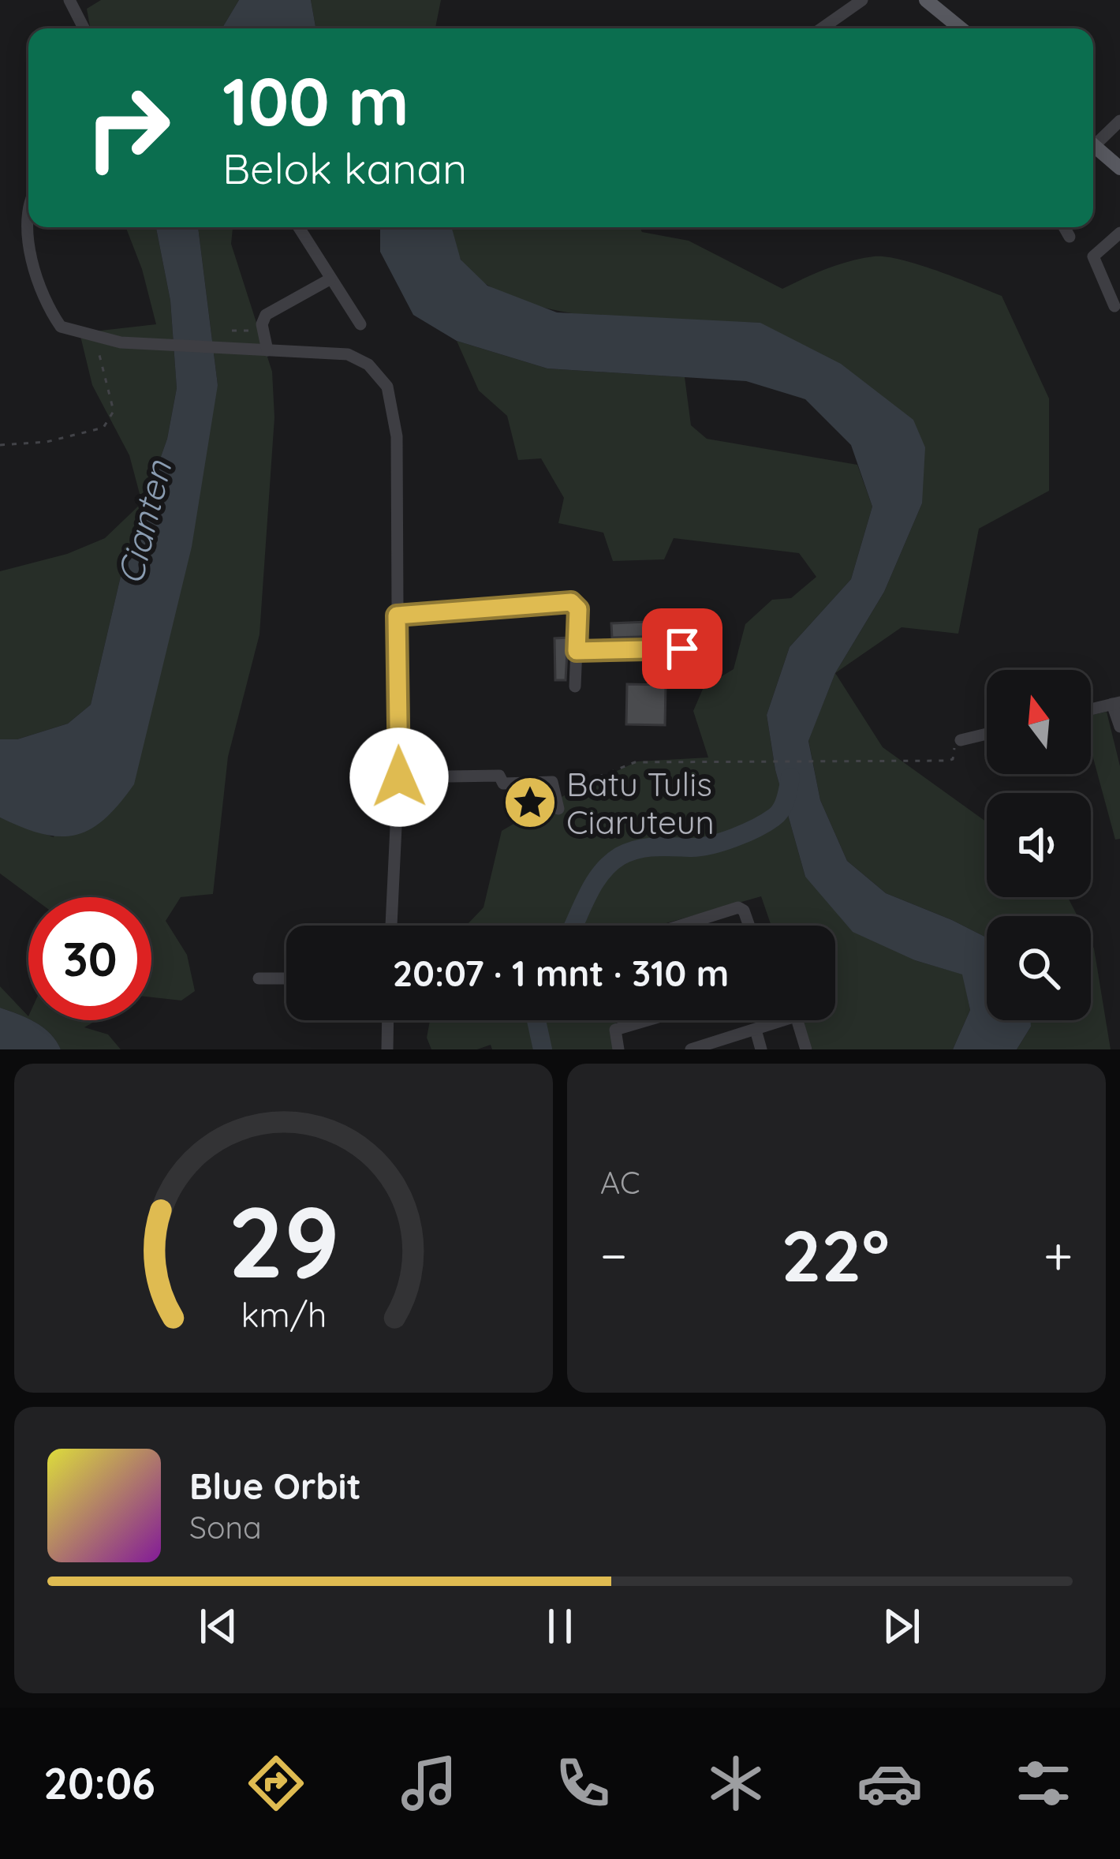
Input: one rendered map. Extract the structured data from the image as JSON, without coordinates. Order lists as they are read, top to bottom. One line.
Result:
{"water":["Cianten"],"places":{"place":["Batu Tulis Ciaruteun"]},"north":"top","page":{"turn":["100 m","Belok kanan"],"limit":"30","trip":"20:07 · 1 mnt · 310 m","tile":"AC","heat":["−","22°","+"],"song":["Blue Orbit","Sona"],"tabs":"20:06","gauge":["29","km/h"]}}
